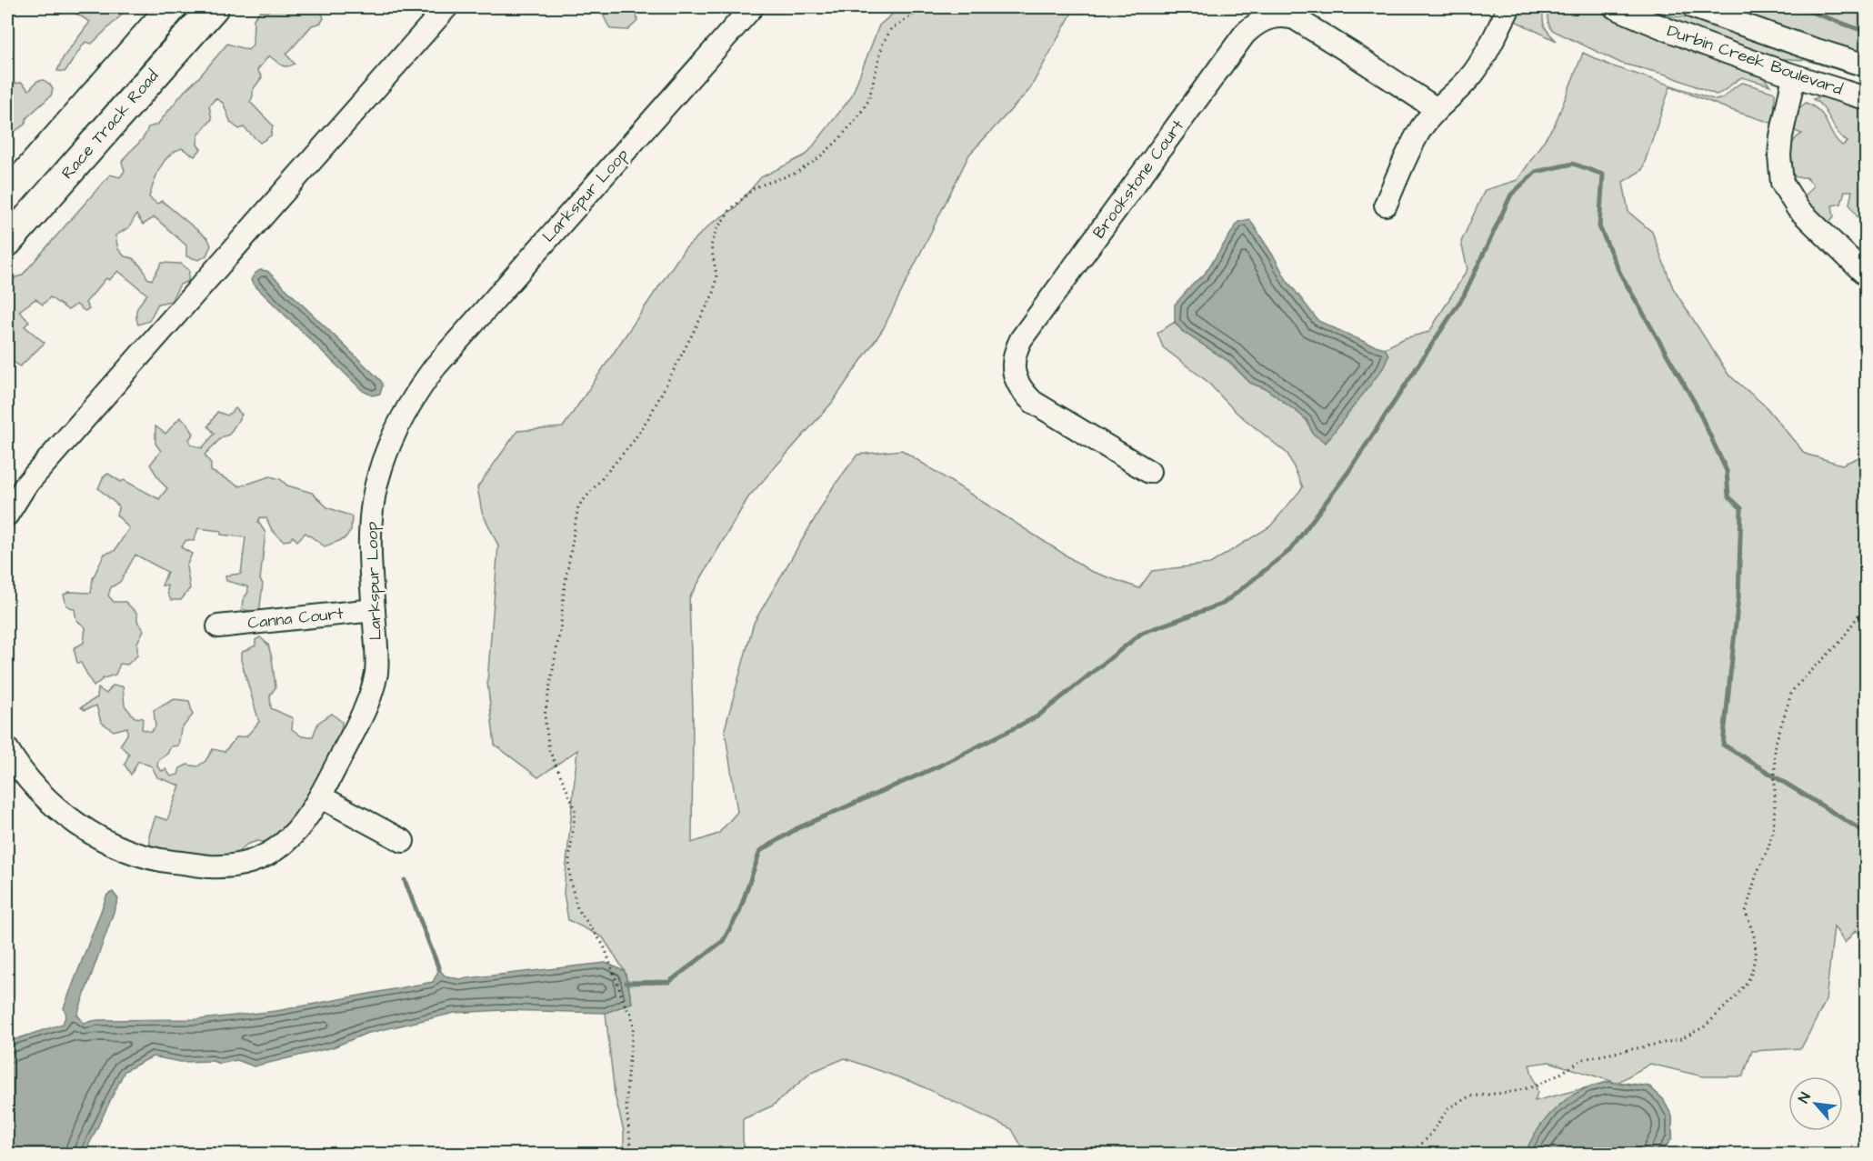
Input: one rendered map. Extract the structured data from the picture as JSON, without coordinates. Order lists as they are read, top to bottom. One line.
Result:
{"streets":{"main road":["Race Track Road"],"street":["Durbin Creek Boulevard","Brookstone Court","Larkspur Loop","Canna Court"]},"crossings":[["Larkspur Loop","Canna Court"]],"north":"top left"}
